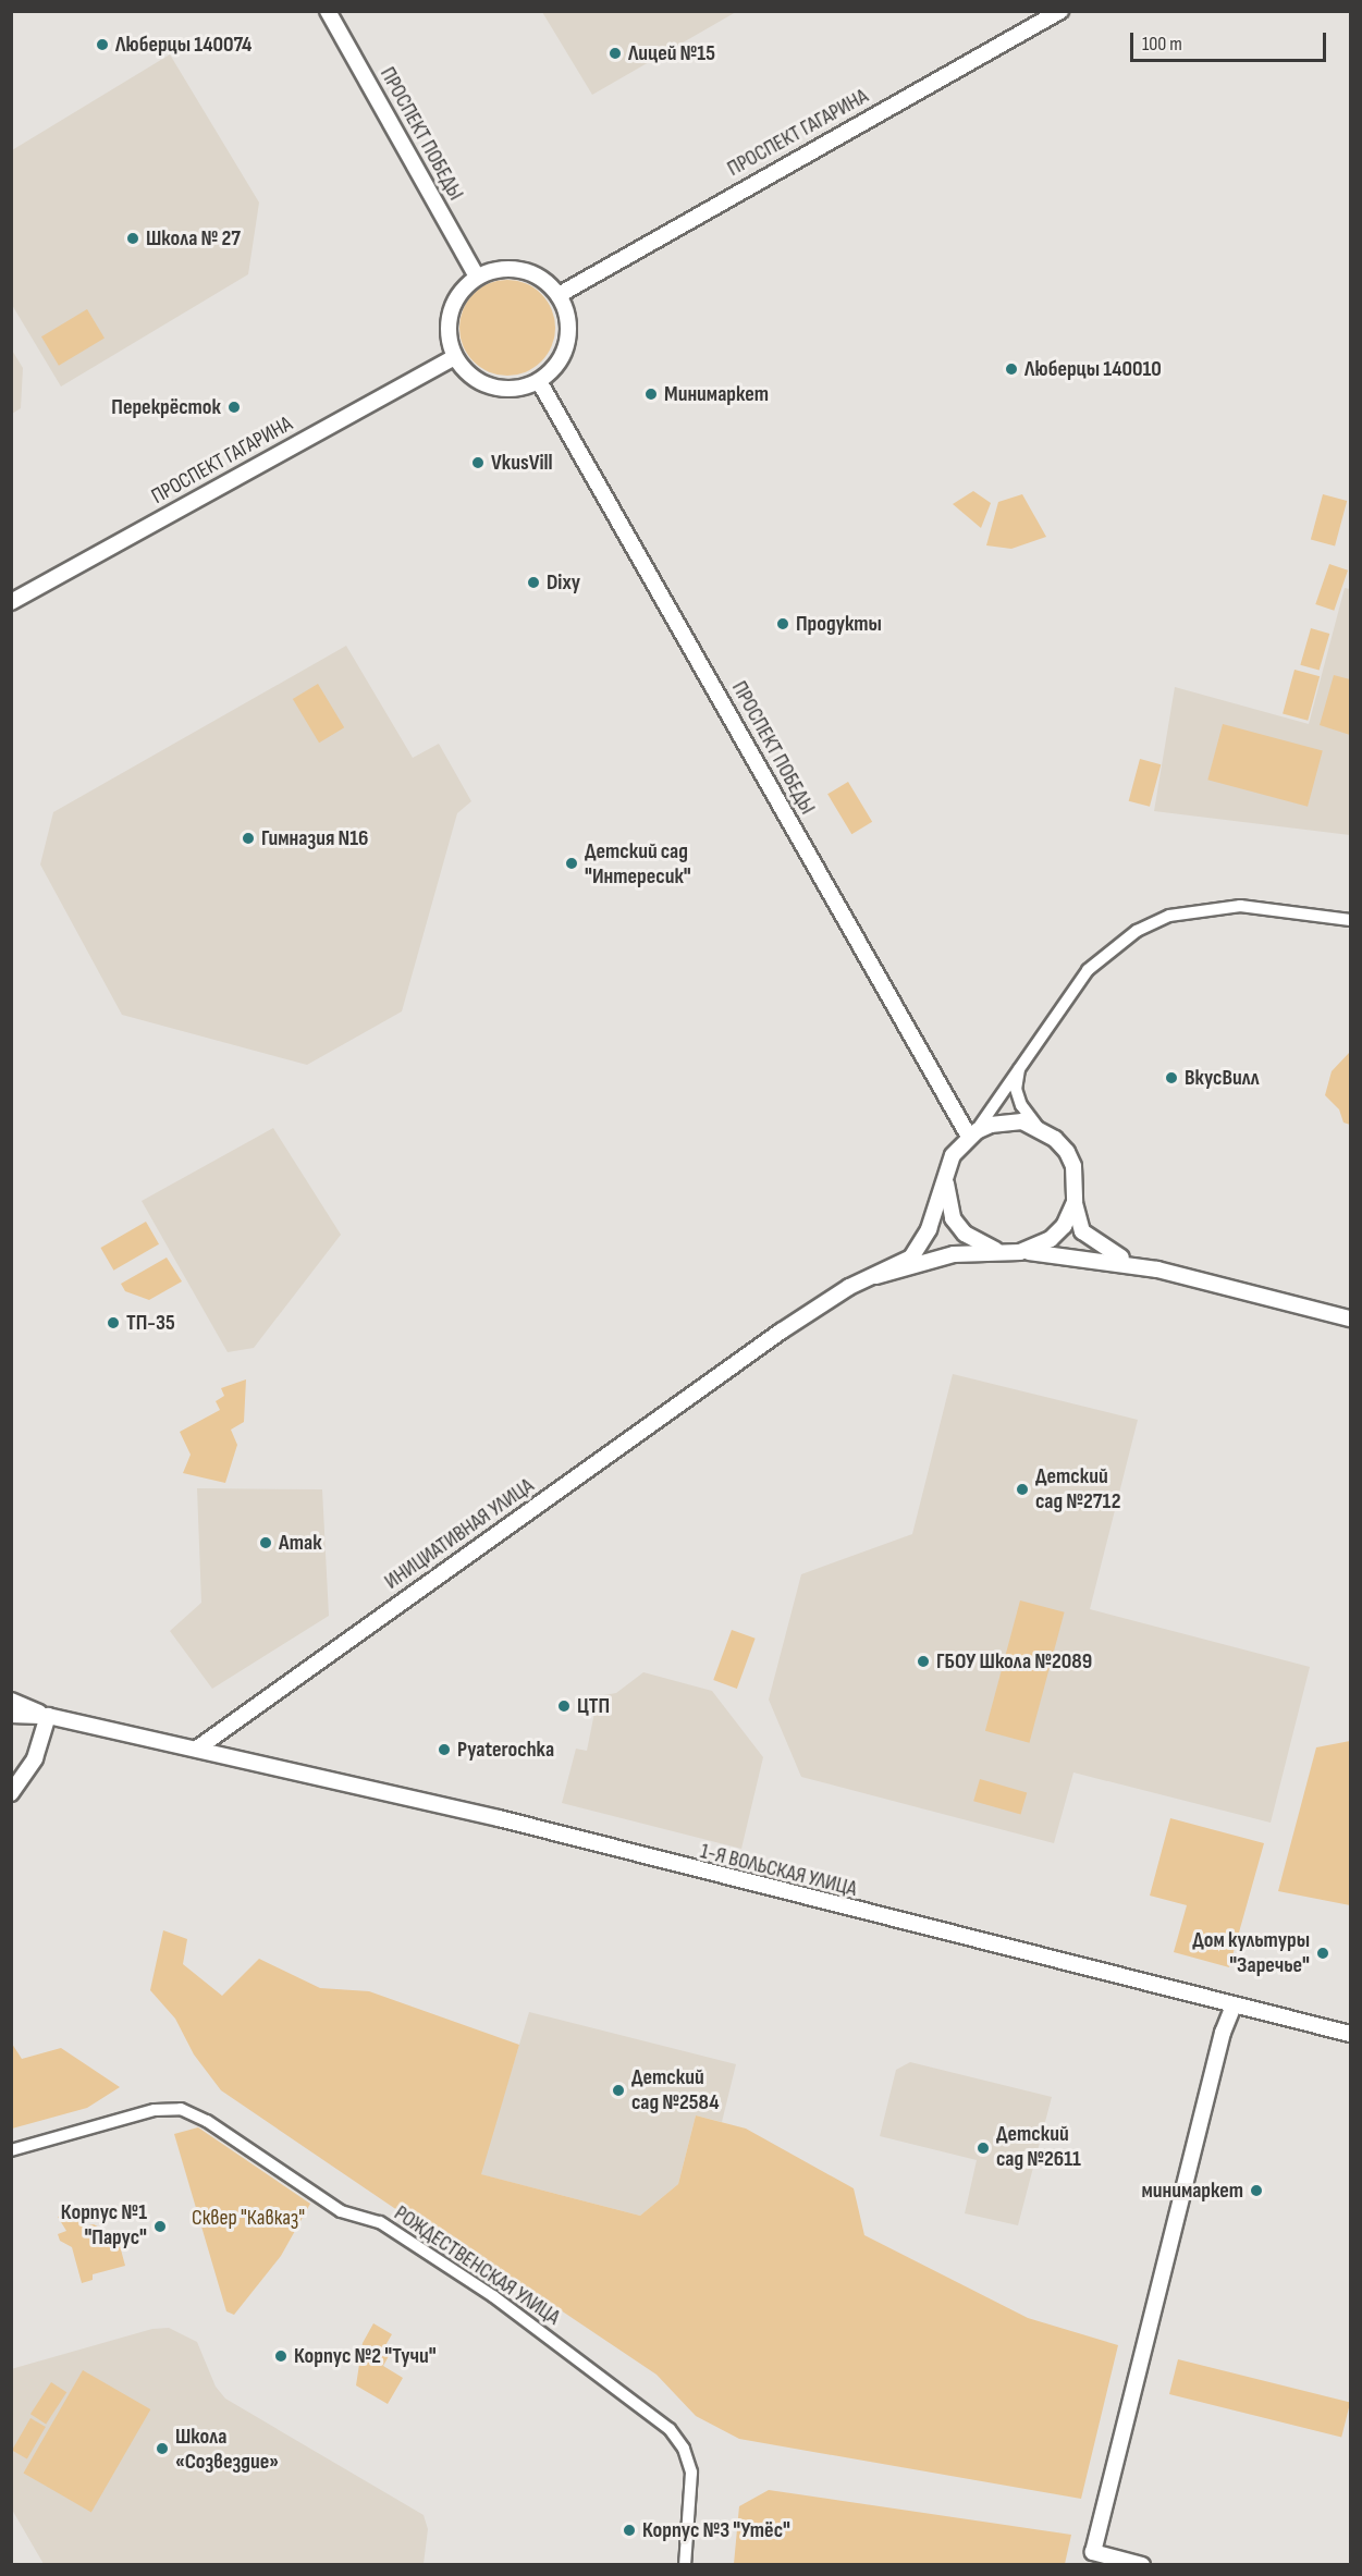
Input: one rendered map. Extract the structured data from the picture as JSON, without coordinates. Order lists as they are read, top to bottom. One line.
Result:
{"streets":{"street":["ПРОСПЕКТ ГАГАРИНА","ПРОСПЕКТ ПОБЕДЫ","ИНИЦИАТИВНАЯ УЛИЦА","1-Я ВОЛЬСКАЯ УЛИЦА","РОЖДЕСТВЕНСКАЯ УЛИЦА"]},"crossings":[["ПРОСПЕКТ ГАГАРИНА","ПРОСПЕКТ ПОБЕДЫ"],["ПРОСПЕКТ ПОБЕДЫ","ИНИЦИАТИВНАЯ УЛИЦА"],["ИНИЦИАТИВНАЯ УЛИЦА","1-Я ВОЛЬСКАЯ УЛИЦА"]],"parks":["Сквер \"Кавказ\""],"places":["Люберцы 140074","Лицей №15","Школа № 27","Люберцы 140010","Минимаркет","Перекрёсток","VkusVill","Dixy","Продукты","Гимназия N16","Детский сад \"Интересик\"","ВкусВилл","ТП-35","Детский сад №2712","Атак","ГБОУ Школа №2089","ЦТП","Pyaterochka","Дом культуры \"Заречье\"","Детский сад №2584","Детский сад №2611","минимаркет","Корпус №1 \"Парус\"","Корпус №2 \"Тучи\"","Школа «Созвездие»","Корпус №3 \"Утёс\""],"scale_bar":"100 m"}
